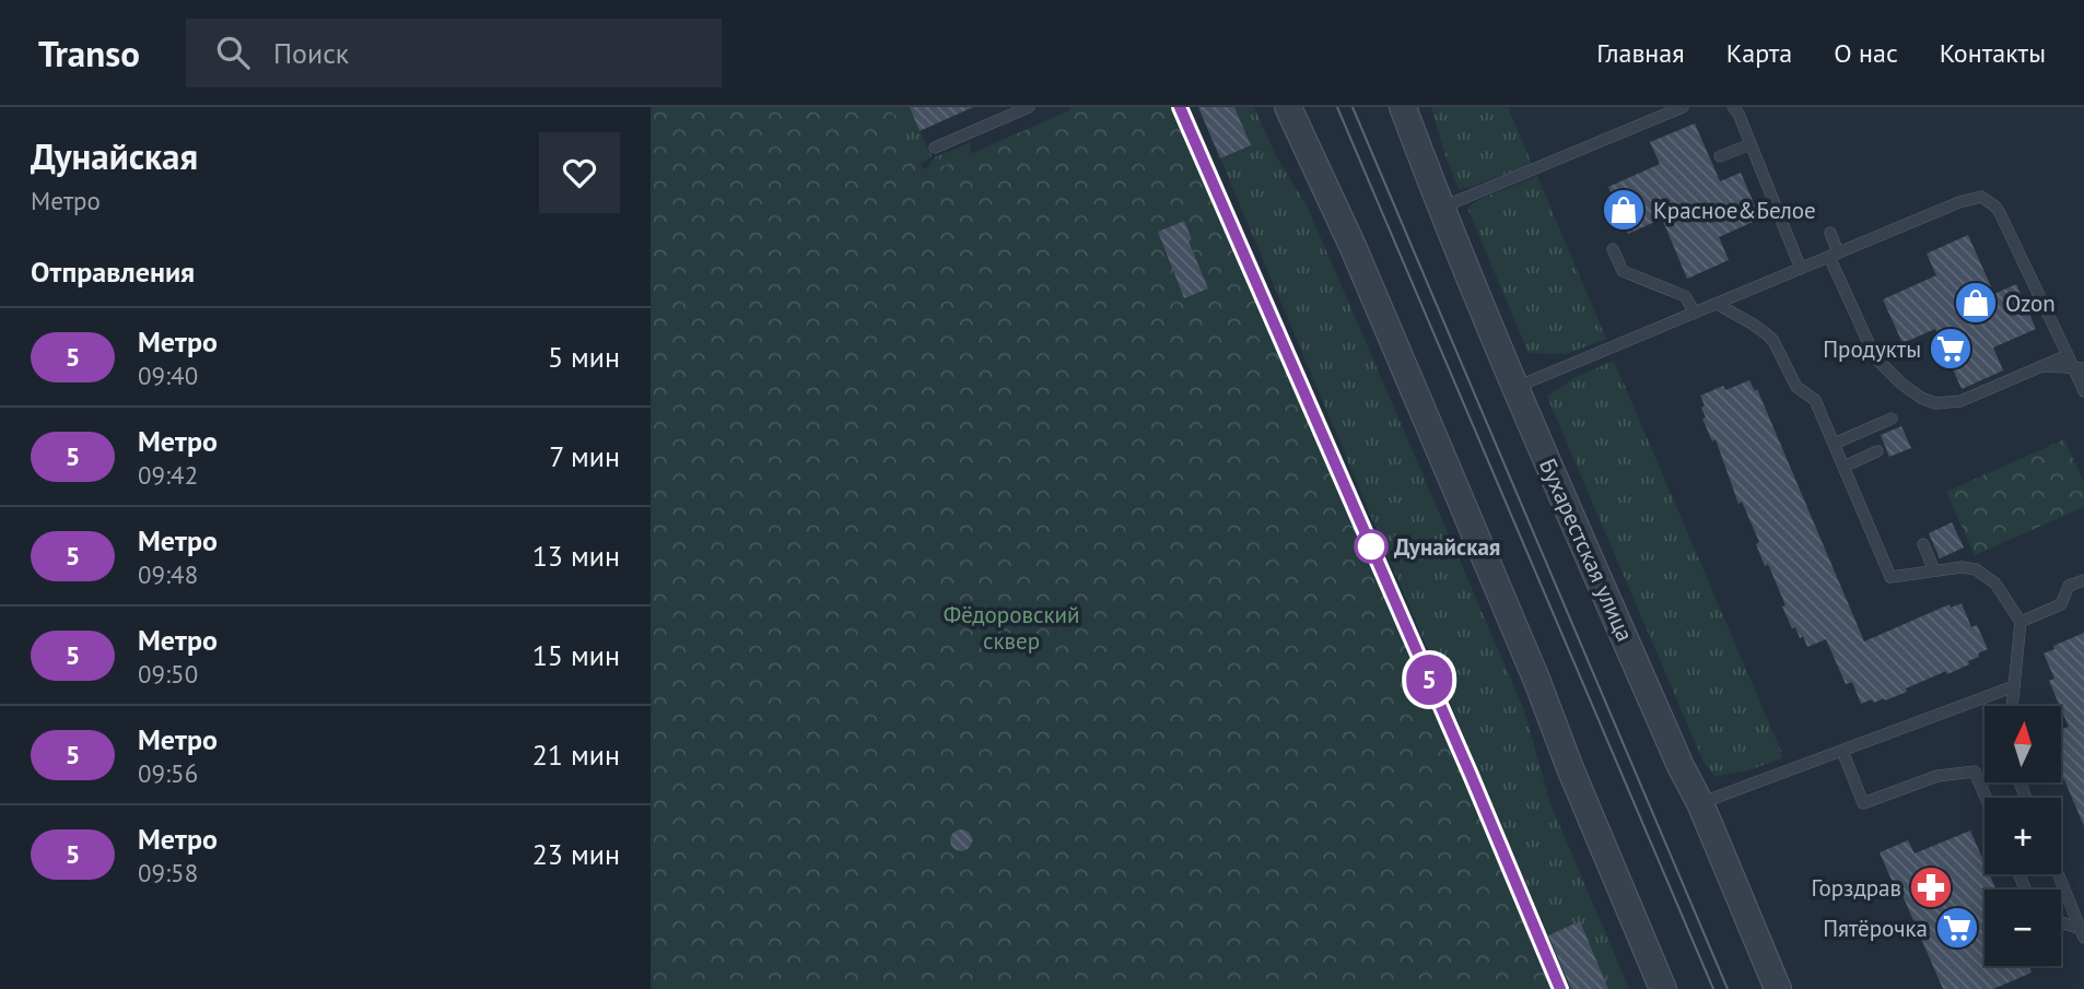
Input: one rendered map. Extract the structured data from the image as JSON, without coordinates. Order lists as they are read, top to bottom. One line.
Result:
{"streets":{"street":["Бухарестская улица"]},"parks":["Фёдоровский сквер"],"places":{"shop":["Красное&Белое","Ozon"],"supermarket":["Продукты","Пятёрочка"],"other":["Дунайская"],"pharmacy":["Горздрав"]},"lines":["metro line 5"],"north":"top","page":{"header":"Transo","search":"Поиск","nav":["Главная","Карта","О нас","Контакты"],"heading":[["Дунайская","Метро"],"Отправления"],"on_map":"5","list":[{"mark":"5","name":"Метро","note":"09:40","value":"5 мин"},{"mark":"5","name":"Метро","note":"09:42","value":"7 мин"},{"mark":"5","name":"Метро","note":"09:48","value":"13 мин"},{"mark":"5","name":"Метро","note":"09:50","value":"15 мин"},{"mark":"5","name":"Метро","note":"09:56","value":"21 мин"},{"mark":"5","name":"Метро","note":"09:58","value":"23 мин"}],"map_buttons":["+","−"]}}
